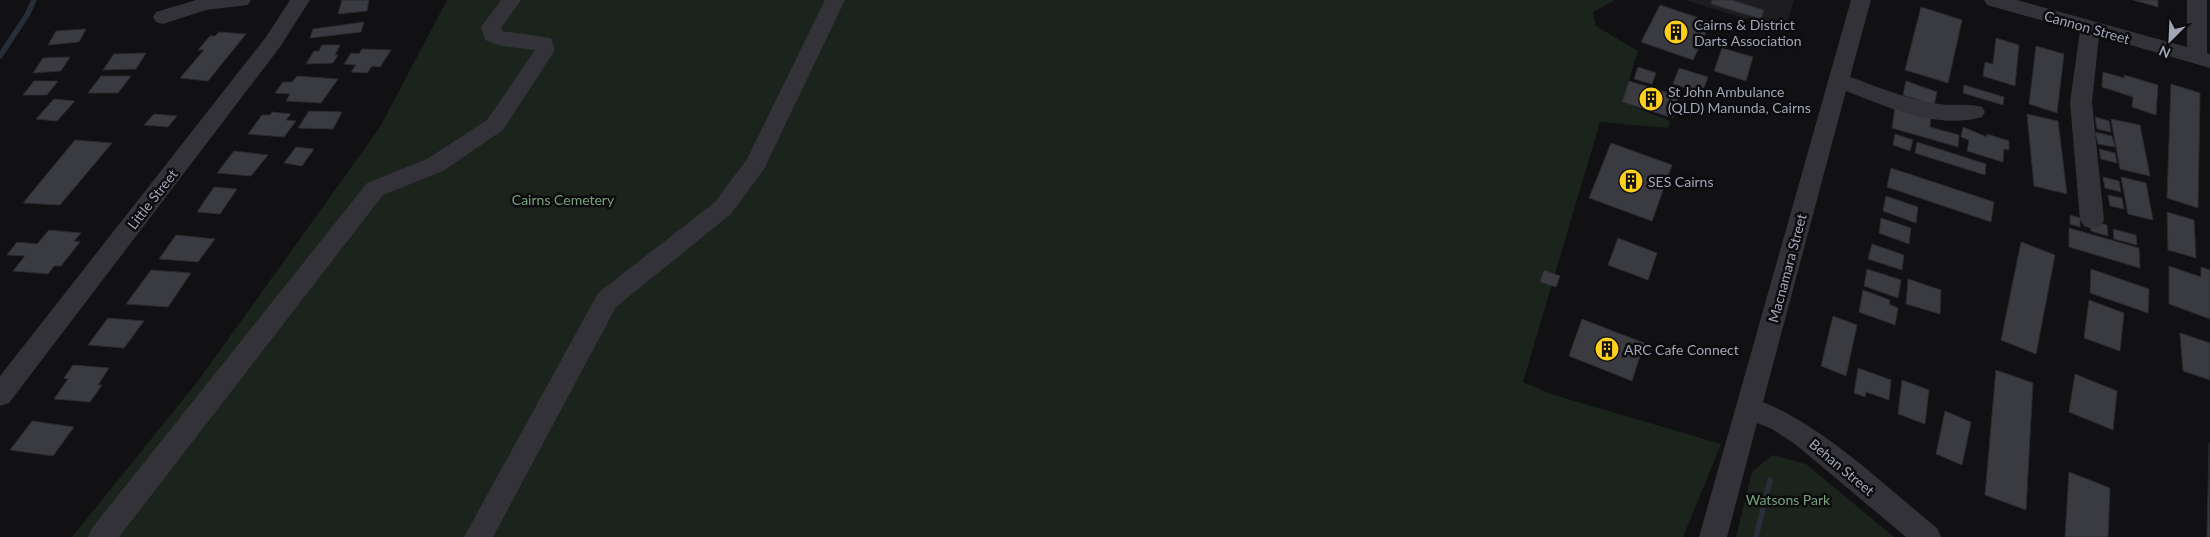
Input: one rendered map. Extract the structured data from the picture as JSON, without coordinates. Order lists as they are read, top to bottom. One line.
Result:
{"streets":{"street":["Cannon Street","Little Street","Macnamara Street","Behan Street"]},"crossings":[["Macnamara Street","Behan Street"]],"parks":["Cairns Cemetery","Watsons Park"],"places":{"building":["Cairns & District Darts Association","St John Ambulance (QLD) Manunda, Cairns","SES Cairns","ARC Cafe Connect"]},"north":"bottom left"}
